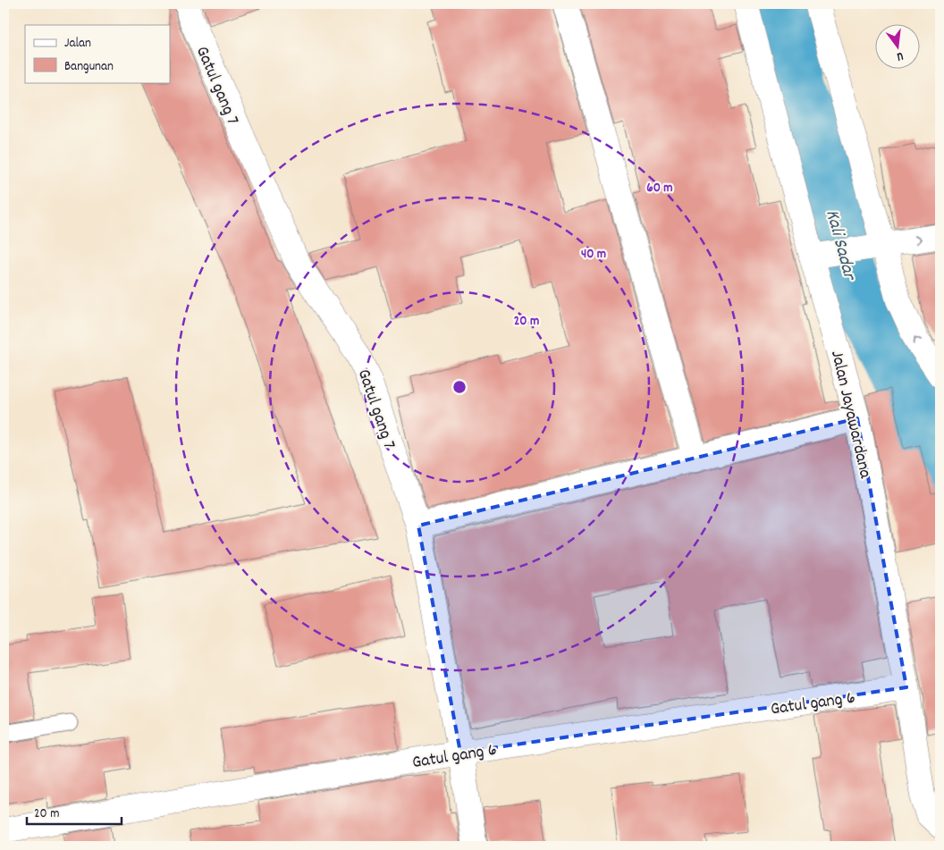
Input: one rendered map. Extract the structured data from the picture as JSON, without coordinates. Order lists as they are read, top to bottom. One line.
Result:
{"streets":{"street":["Gatul gang 7","Jalan Jayawardana","Gatul gang 6"]},"crossings":[["Gatul gang 7","Gatul gang 6"],["Jalan Jayawardana","Gatul gang 6"]],"water":["Kali Sadar"],"legend":["Jalan","Bangunan"],"scale_bar":"20 m","north":"bottom","rings":["60 m","40 m","20 m"]}
